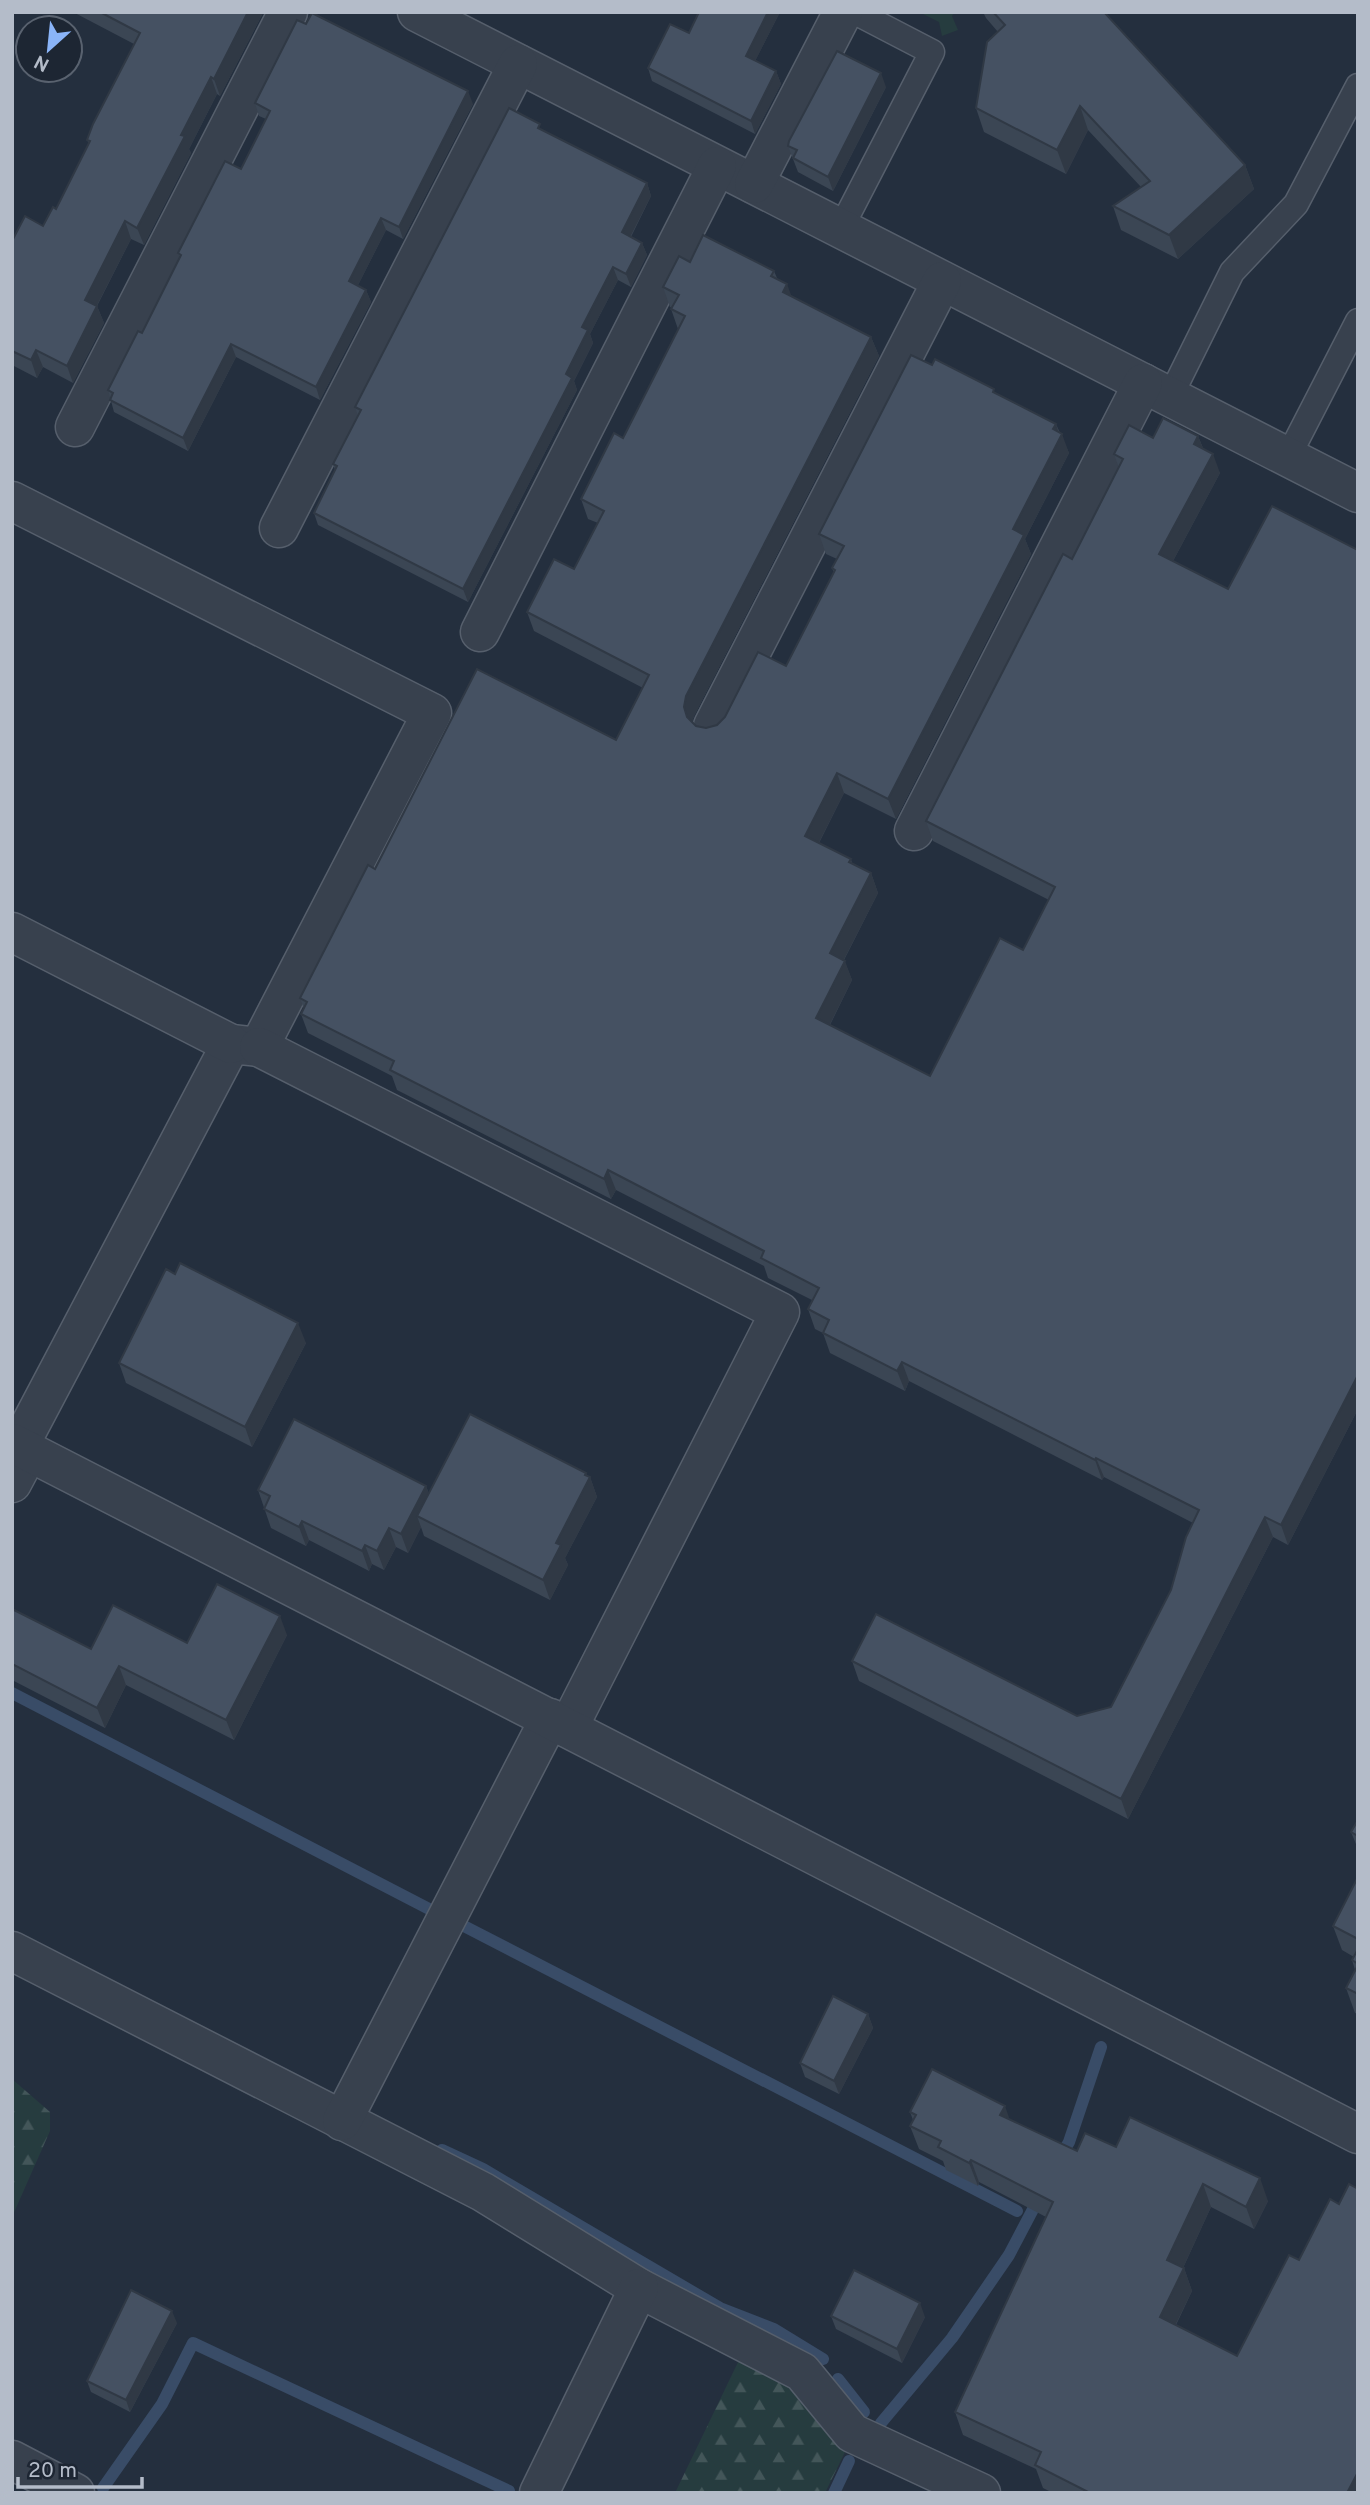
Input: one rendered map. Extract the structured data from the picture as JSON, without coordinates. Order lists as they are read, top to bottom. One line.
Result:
{"scale_bar":"20 m","north":"bottom left"}
